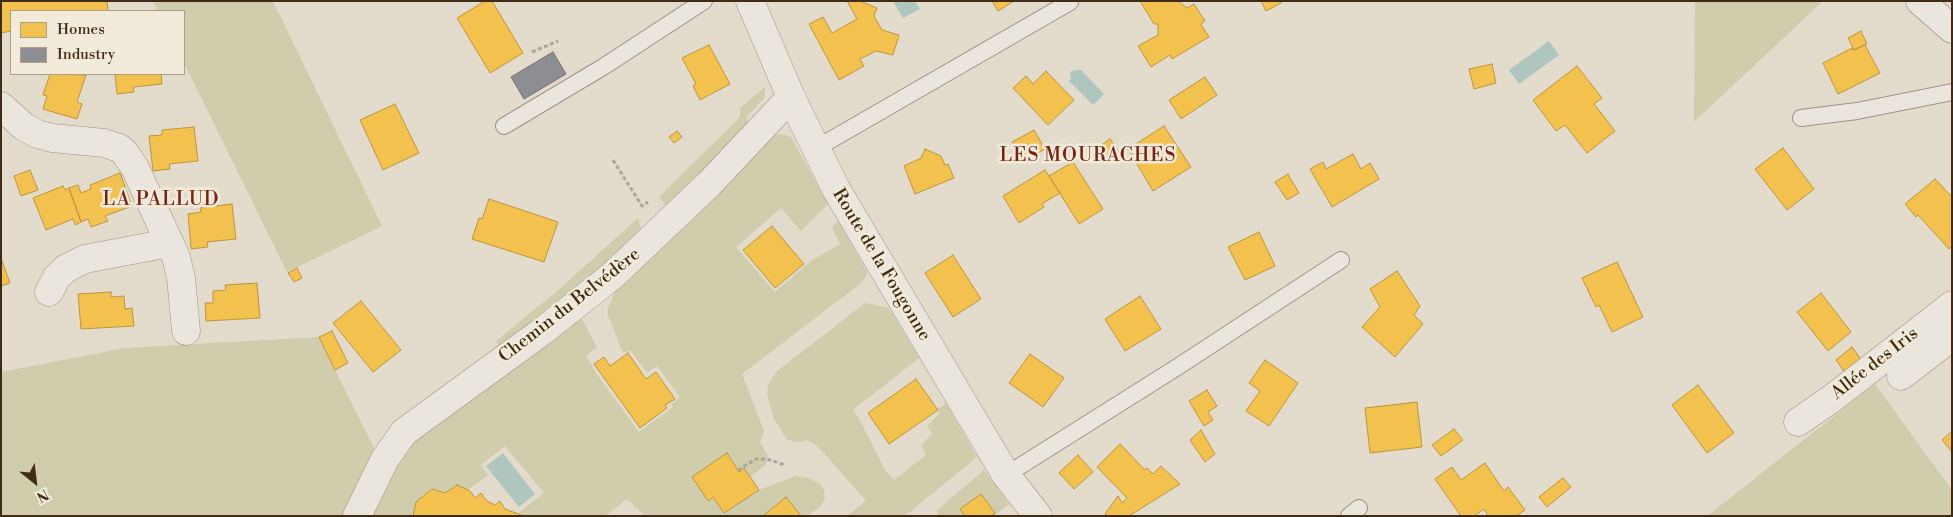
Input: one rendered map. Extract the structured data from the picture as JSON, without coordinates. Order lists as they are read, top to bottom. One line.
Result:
{"streets":{"street":["Route de la Fougonne","Chemin du Belvédère","Allée des Iris"]},"crossings":[["Route de la Fougonne","Chemin du Belvédère"]],"districts":["LES MOURACHES","LA PALLUD"],"legend":["Homes","Industry"],"north":"bottom right"}
